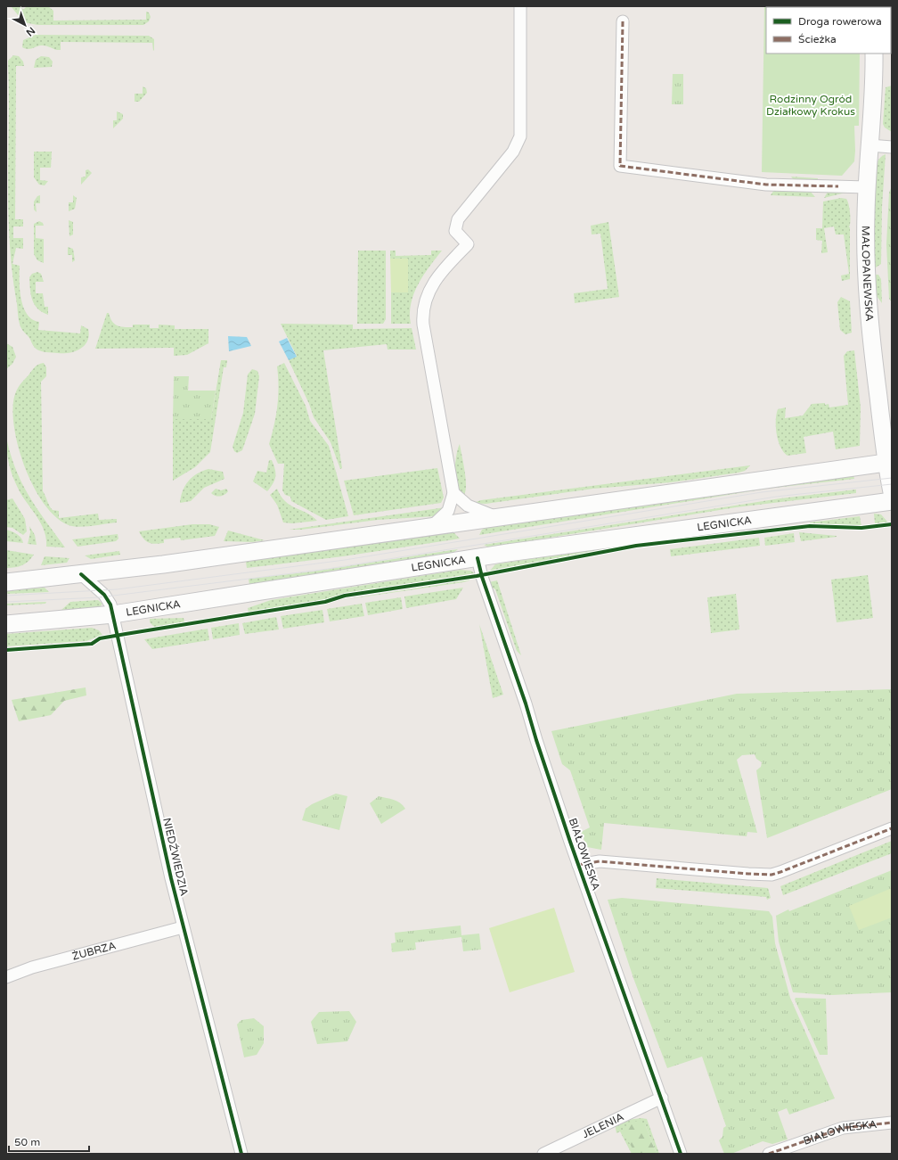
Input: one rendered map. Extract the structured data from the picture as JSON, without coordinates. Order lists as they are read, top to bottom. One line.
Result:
{"streets":{"main road":["MAŁOPANEWSKA","LEGNICKA"],"street":["BIAŁOWIESKA","NIEDŹWIEDZIA","ŻUBRZA","JELENIA"]},"crossings":[["LEGNICKA","BIAŁOWIESKA"],["LEGNICKA","NIEDŹWIEDZIA"],["BIAŁOWIESKA","JELENIA"],["NIEDŹWIEDZIA","ŻUBRZA"]],"parks":["Rodzinny Ogród Działkowy Krokus"],"legend":["Droga rowerowa","Ścieżka"],"scale_bar":"50 m","north":"bottom right"}
